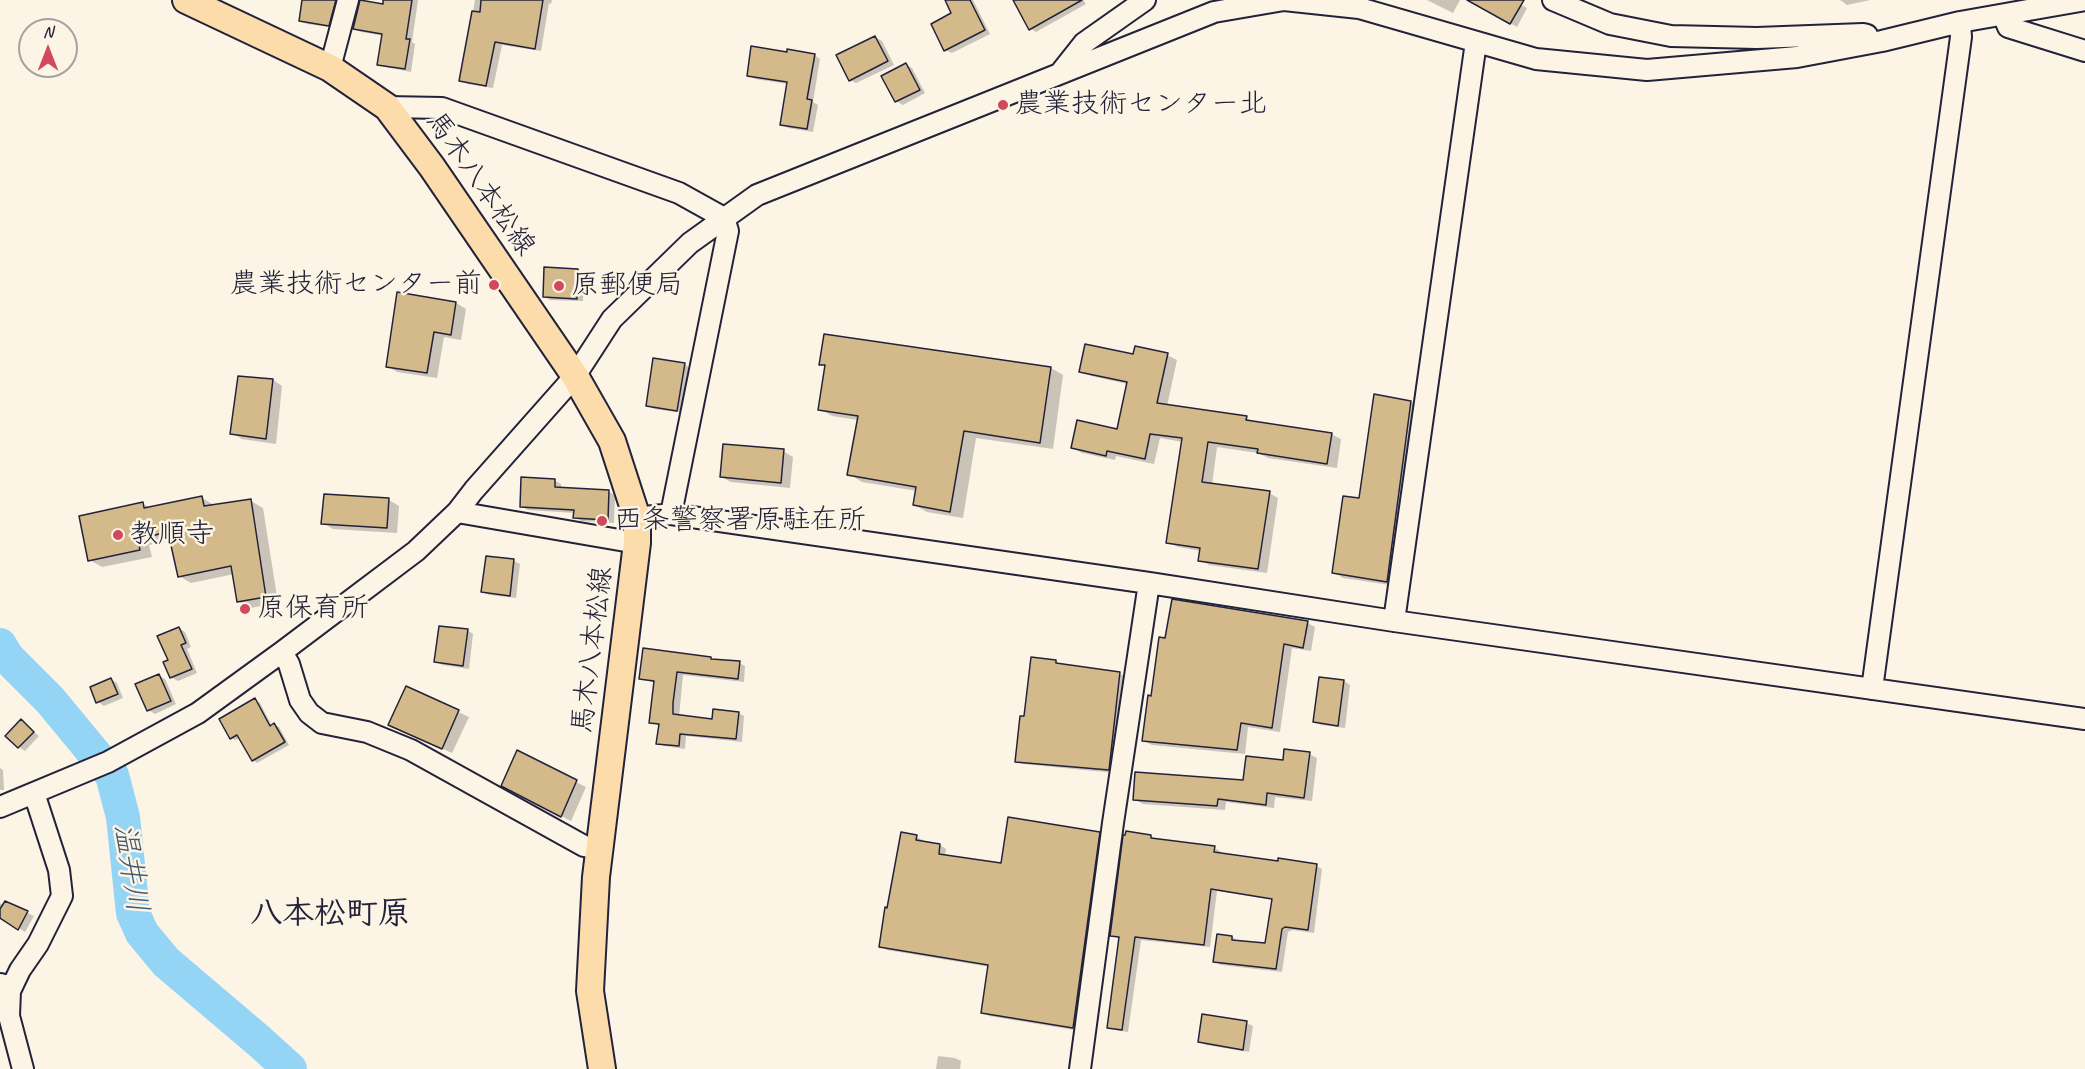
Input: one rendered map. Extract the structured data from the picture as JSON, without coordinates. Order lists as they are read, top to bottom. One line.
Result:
{"streets":{"main road":["馬木八本松線"]},"districts":["八本松町原"],"water":["温井川"],"places":["農業技術センター北","農業技術センター前","原郵便局","西条警察署原駐在所","教順寺","原保育所"],"north":"top"}
